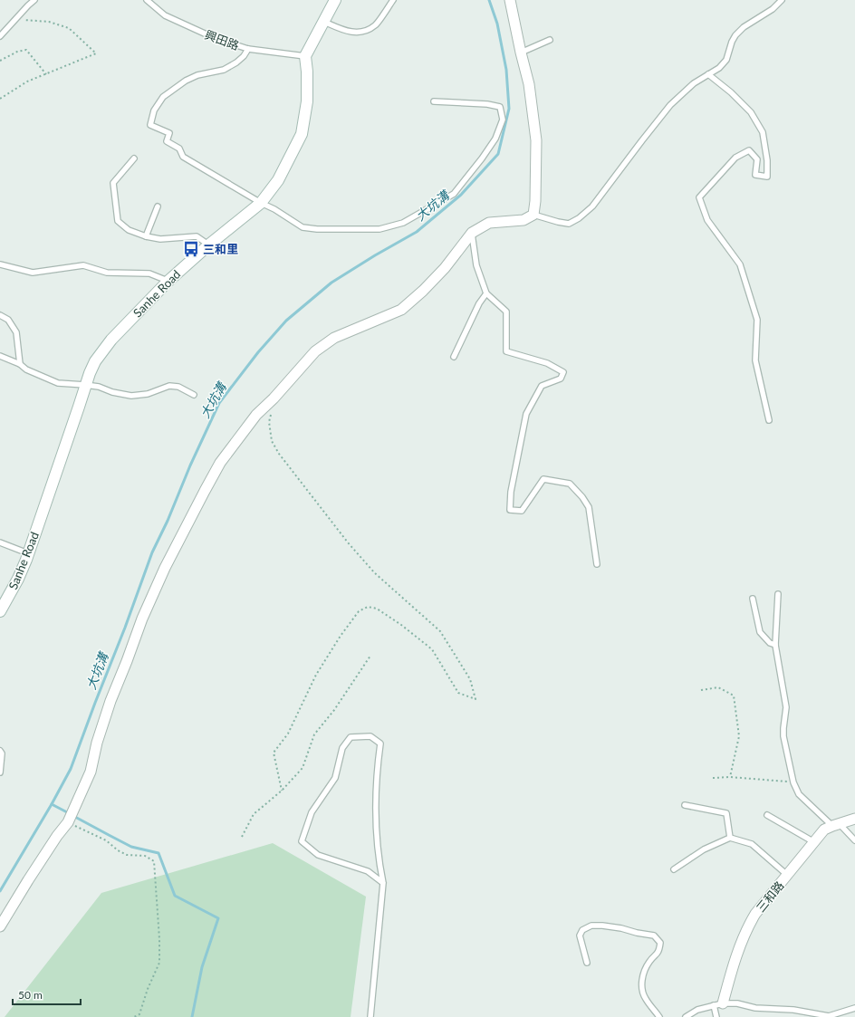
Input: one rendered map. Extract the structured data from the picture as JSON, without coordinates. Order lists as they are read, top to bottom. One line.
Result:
{"streets":{"main road":["Sanhe Road"],"street":["三和路"],"lane":["興田路"]},"crossings":[["興田路","Sanhe Road"]],"water":["大坑溝"],"places":{"bus stop":["三和里"]},"scale_bar":"50 m"}
